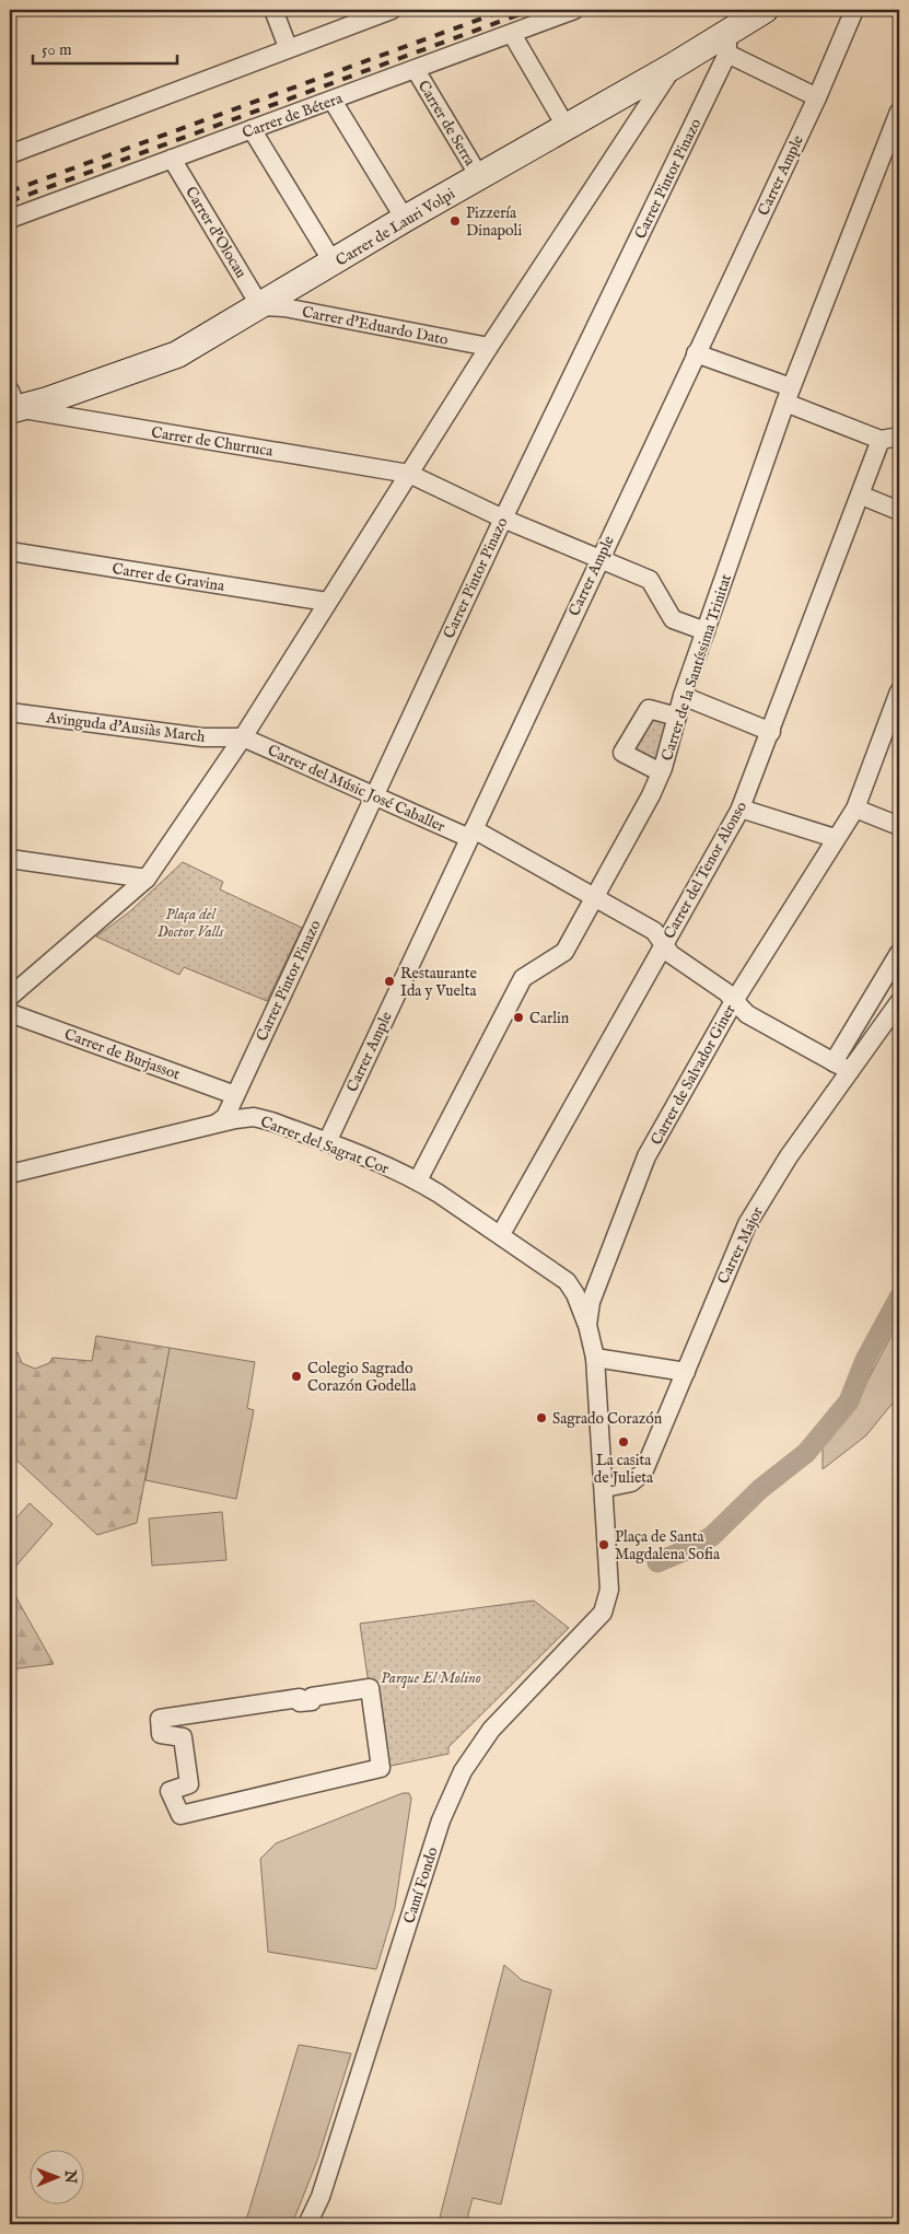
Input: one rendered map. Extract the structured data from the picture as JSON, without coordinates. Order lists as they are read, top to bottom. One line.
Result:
{"streets":{"street":["Carrer de Bétera","Carrer de Serra","Carrer Ample","Carrer Pintor Pinazo","Carrer de Lauri Volpi","Carrer d'Olocau","Carrer d'Eduardo Dato","Carrer de Churruca","Carrer de Gravina","Carrer de la Santíssima Trinitat","Avinguda d'Ausiàs March","Carrer del Músic José Caballer","Carrer del Tenor Alonso","Carrer de Burjassot","Carrer de Salvador Giner","Carrer del Sagrat Cor","Carrer Major","Camí Fondo"]},"crossings":[["Carrer de Bétera","Carrer de Serra"],["Carrer de Bétera","Carrer d'Olocau"],["Carrer de Serra","Carrer de Lauri Volpi"],["Carrer Ample","Carrer de Churruca"],["Carrer Ample","Carrer del Músic José Caballer"],["Carrer Ample","Carrer del Sagrat Cor"],["Carrer Pintor Pinazo","Carrer de Lauri Volpi"],["Carrer Pintor Pinazo","Carrer de Churruca"],["Carrer Pintor Pinazo","Carrer del Músic José Caballer"],["Carrer Pintor Pinazo","Carrer de Burjassot"],["Carrer Pintor Pinazo","Carrer del Sagrat Cor"],["Carrer de Lauri Volpi","Carrer d'Olocau"],["Carrer de Lauri Volpi","Carrer d'Eduardo Dato"],["Carrer de Lauri Volpi","Carrer de Churruca"],["Carrer d'Olocau","Carrer d'Eduardo Dato"],["Carrer de Churruca","Carrer de la Santíssima Trinitat"],["Carrer de la Santíssima Trinitat","Carrer del Músic José Caballer"],["Carrer de la Santíssima Trinitat","Carrer del Sagrat Cor"],["Avinguda d'Ausiàs March","Carrer del Músic José Caballer"],["Carrer del Músic José Caballer","Carrer del Tenor Alonso"],["Carrer del Músic José Caballer","Carrer de Salvador Giner"],["Carrer del Músic José Caballer","Carrer Major"],["Carrer del Tenor Alonso","Carrer del Sagrat Cor"],["Carrer de Salvador Giner","Carrer del Sagrat Cor"],["Carrer de Salvador Giner","Carrer Major"],["Carrer de Salvador Giner","Camí Fondo"],["Carrer Major","Camí Fondo"]],"parks":["Plaça del Doctor Valls","Parque El Molino"],"places":["Pizzería Dinapoli","Restaurante Ida y Vuelta","Carlin","Colegio Sagrado Corazón Godella","Sagrado Corazón","La casita de Julieta","Plaça de Santa Magdalena Sofia"],"scale_bar":"50 m","north":"right"}
